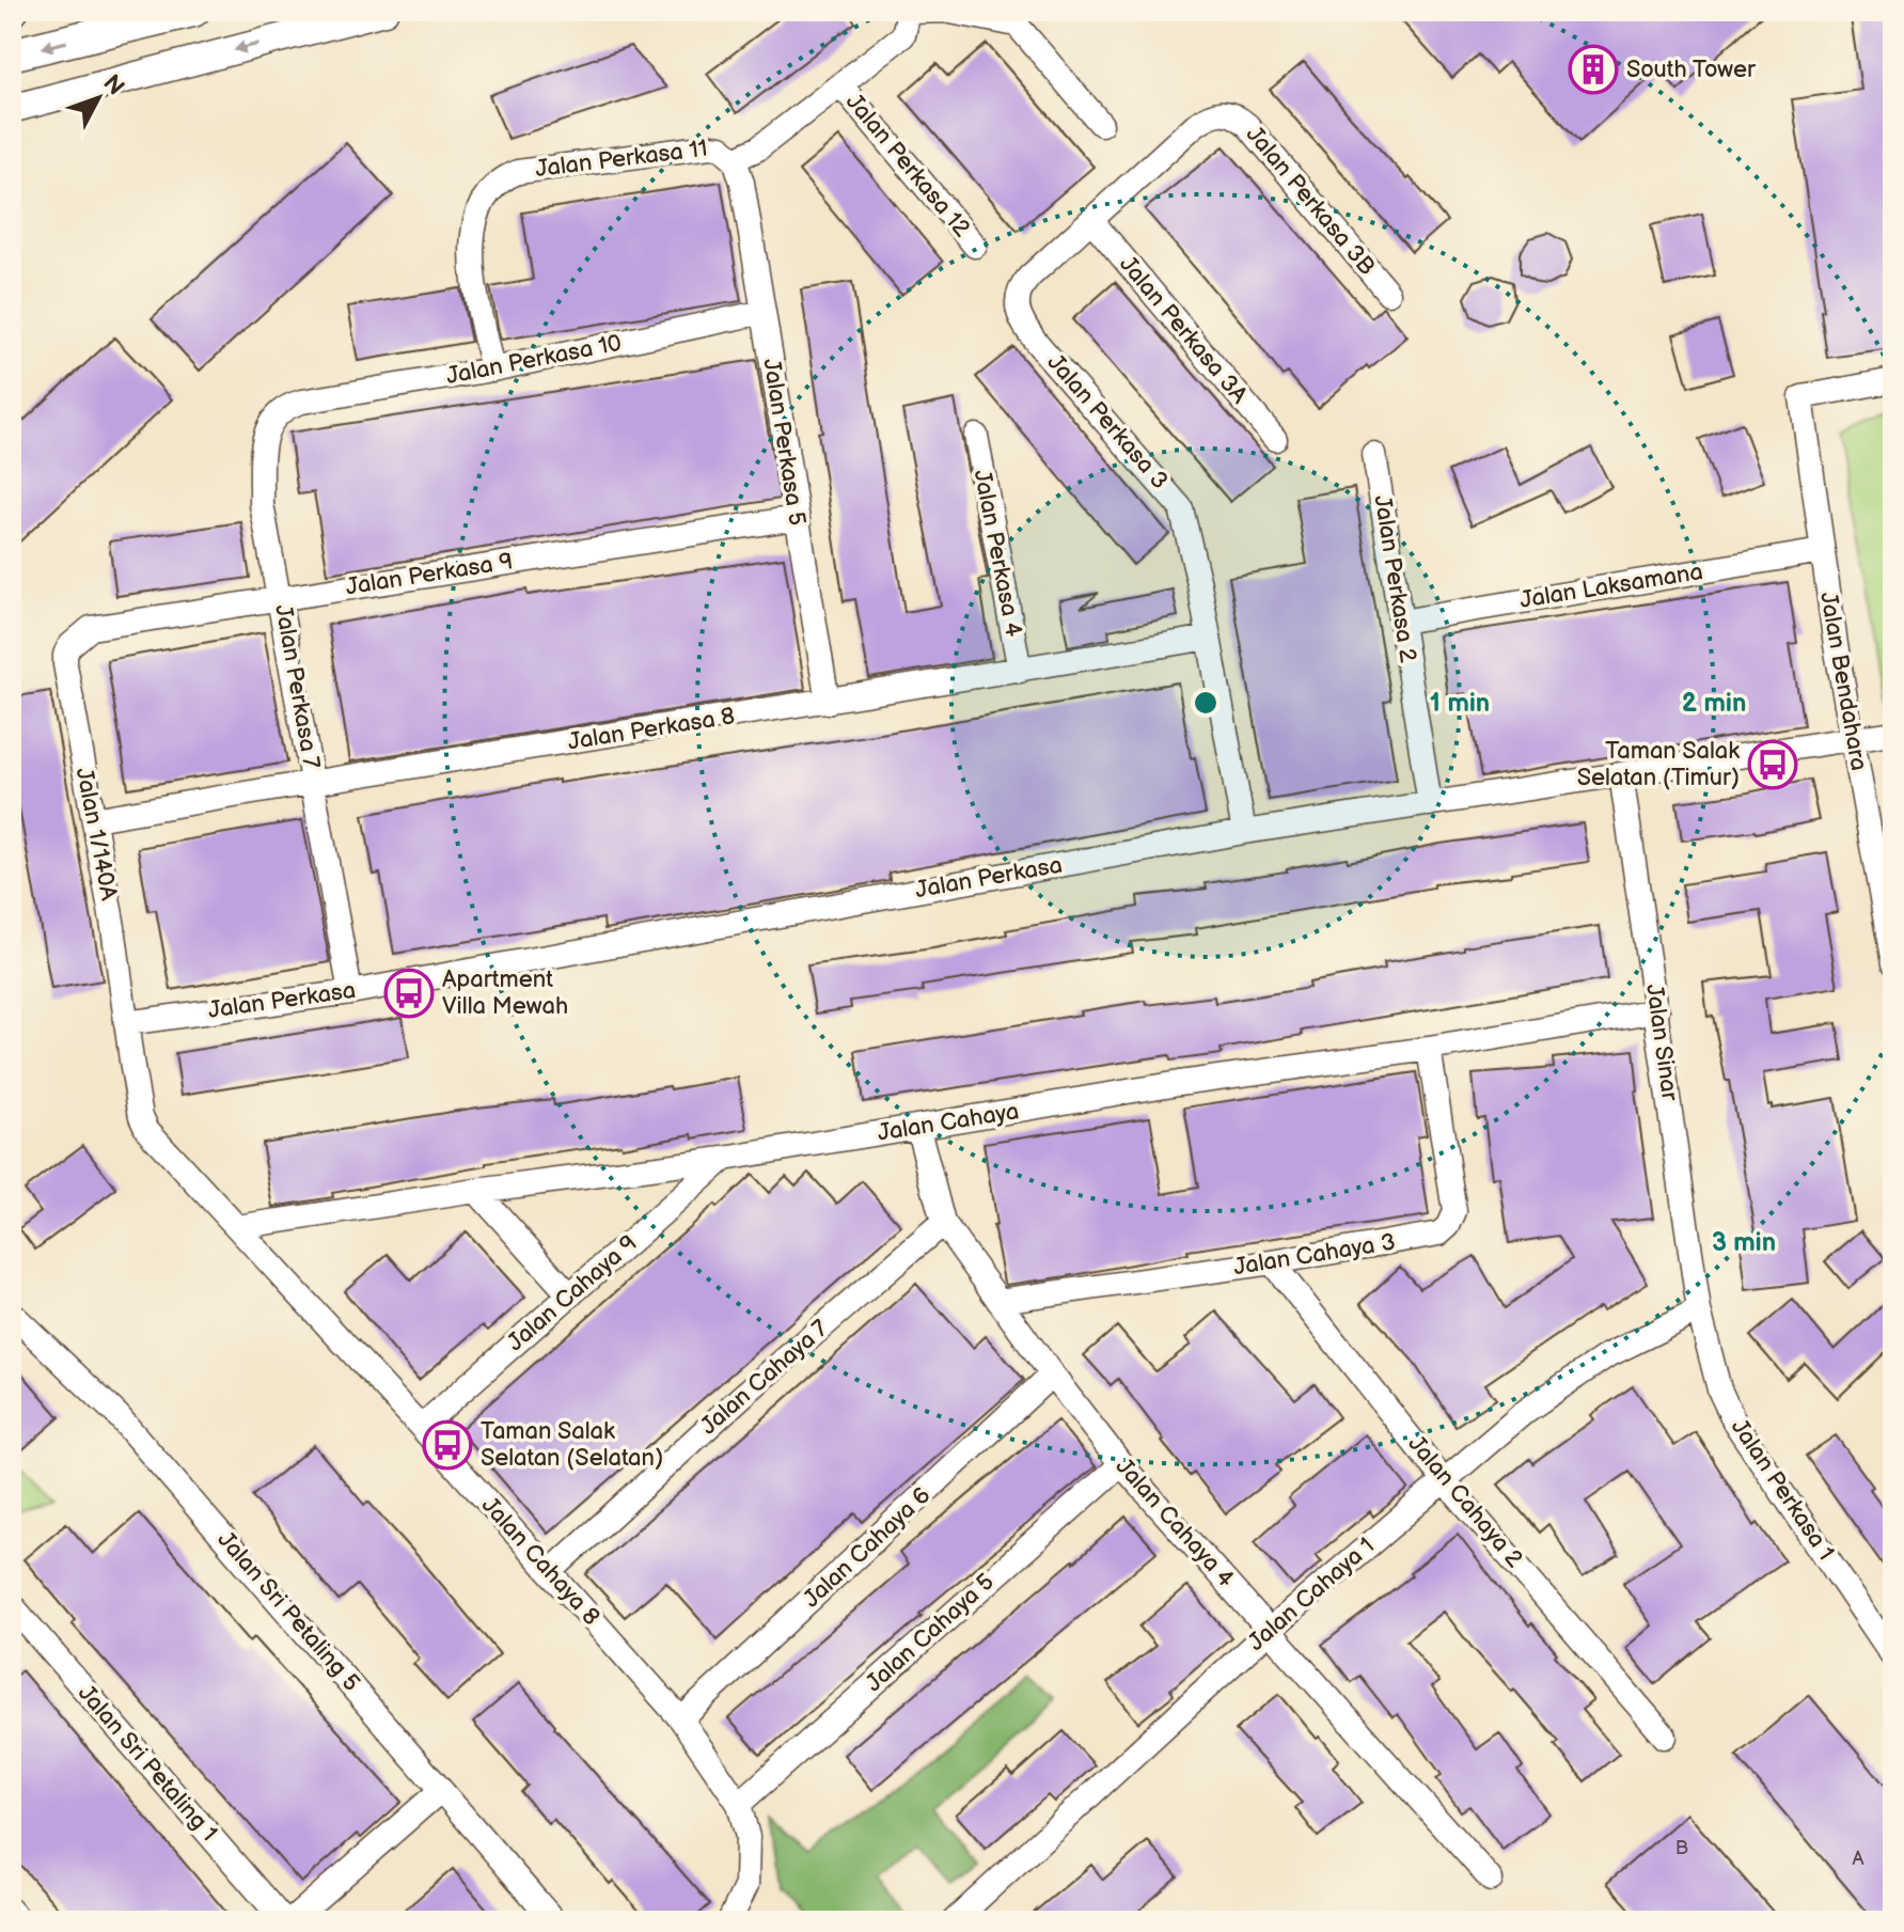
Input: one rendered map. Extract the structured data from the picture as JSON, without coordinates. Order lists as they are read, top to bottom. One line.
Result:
{"streets":{"street":["Jalan Perkasa 11","Jalan Perkasa 12","Jalan Perkasa 3B","Jalan Perkasa 3A","Jalan Perkasa 10","Jalan Perkasa 3","Jalan Perkasa 5","Jalan Perkasa 4","Jalan Perkasa 9","Jalan Perkasa 2","Jalan Laksamana","Jalan Bendahara","Jalan Perkasa 7","Jalan Perkasa 8","Jalan 1/140A","Jalan Perkasa","Jalan Sinar","Jalan Cahaya","Jalan Cahaya 3","Jalan Cahaya 9","Jalan Cahaya 7","Jalan Perkasa 1","Jalan Cahaya 2","Jalan Cahaya 4","Jalan Cahaya 6","Jalan Cahaya 8","Jalan Cahaya 1","Jalan Sri Petaling 5","Jalan Cahaya 5","Jalan Sri Petaling 1"]},"crossings":[["Jalan Perkasa 11","Jalan Perkasa 12"],["Jalan Perkasa 11","Jalan Perkasa 10"],["Jalan Perkasa 11","Jalan Perkasa 5"],["Jalan Perkasa 3B","Jalan Perkasa 3"],["Jalan Perkasa 3A","Jalan Perkasa 3"],["Jalan Perkasa 10","Jalan Perkasa 5"],["Jalan Perkasa 10","Jalan Perkasa 7"],["Jalan Perkasa 3","Jalan Perkasa 8"],["Jalan Perkasa 3","Jalan Perkasa"],["Jalan Perkasa 5","Jalan Perkasa 9"],["Jalan Perkasa 5","Jalan Perkasa 8"],["Jalan Perkasa 4","Jalan Perkasa 8"],["Jalan Perkasa 9","Jalan Perkasa 7"],["Jalan Perkasa 9","Jalan 1/140A"],["Jalan Perkasa 2","Jalan Laksamana"],["Jalan Perkasa 2","Jalan Perkasa"],["Jalan Laksamana","Jalan Bendahara"],["Jalan Bendahara","Jalan Perkasa"],["Jalan Perkasa 7","Jalan Perkasa 8"],["Jalan Perkasa 7","Jalan Perkasa"],["Jalan Perkasa 8","Jalan 1/140A"],["Jalan 1/140A","Jalan Perkasa"],["Jalan 1/140A","Jalan Cahaya 8"],["Jalan Perkasa","Jalan Sinar"],["Jalan Perkasa","Jalan Cahaya 8"],["Jalan Sinar","Jalan Cahaya"],["Jalan Sinar","Jalan Perkasa 1"],["Jalan Sinar","Jalan Cahaya 1"],["Jalan Cahaya","Jalan Cahaya 3"],["Jalan Cahaya","Jalan Cahaya 9"],["Jalan Cahaya","Jalan Cahaya 4"],["Jalan Cahaya","Jalan Cahaya 8"],["Jalan Cahaya 3","Jalan Cahaya 2"],["Jalan Cahaya 3","Jalan Cahaya 4"],["Jalan Cahaya 9","Jalan Cahaya 8"],["Jalan Cahaya 7","Jalan Cahaya 4"],["Jalan Cahaya 7","Jalan Cahaya 8"],["Jalan Perkasa 1","Jalan Cahaya 1"],["Jalan Cahaya 2","Jalan Cahaya 1"],["Jalan Cahaya 4","Jalan Cahaya 6"],["Jalan Cahaya 4","Jalan Cahaya 1"],["Jalan Cahaya 4","Jalan Cahaya 5"],["Jalan Cahaya 6","Jalan Cahaya 8"],["Jalan Cahaya 8","Jalan Cahaya 5"]],"places":{"building":["South Tower"],"bus stop":["Taman Salak Selatan (Timur)","Apartment Villa Mewah","Taman Salak Selatan (Selatan)"]},"house_numbers":["B","A"],"north":"top right","rings":["1 min","2 min","3 min"]}
